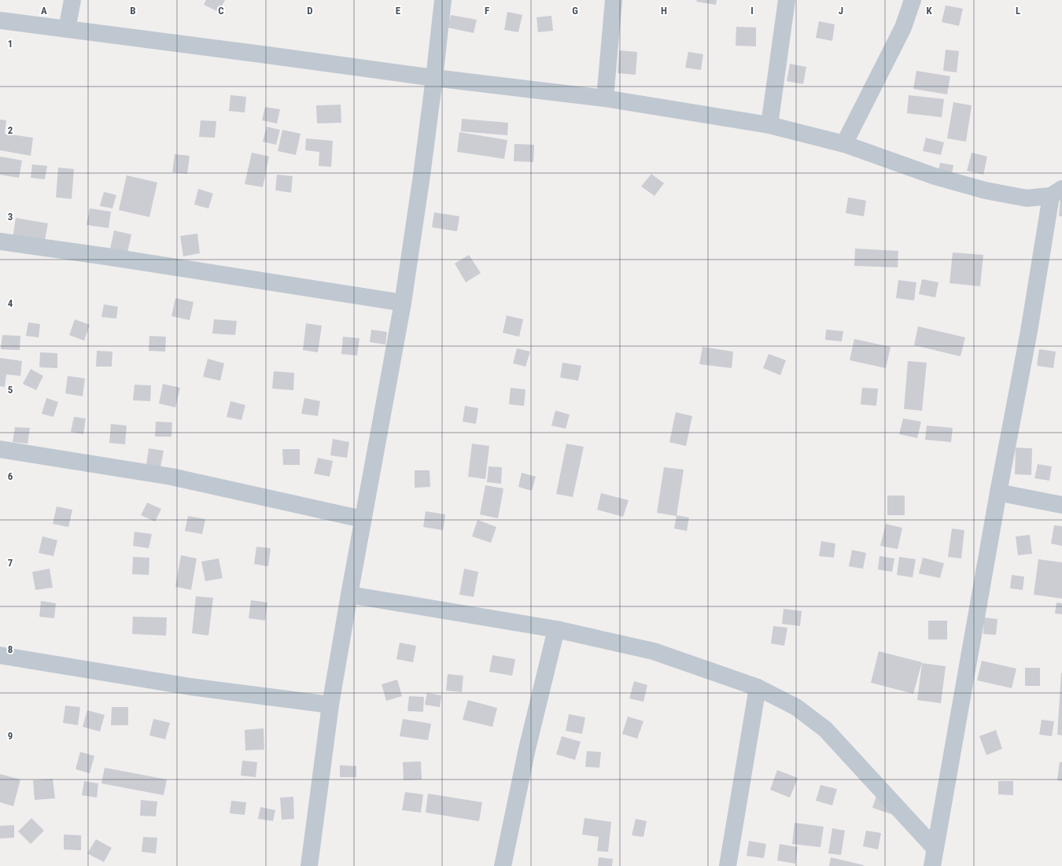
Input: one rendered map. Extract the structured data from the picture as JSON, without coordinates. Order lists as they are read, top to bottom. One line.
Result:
{"grid":{"columns":["A","B","C","D","E","F","G","H","I","J","K","L"],"rows":["1","2","3","4","5","6","7","8","9"]}}
